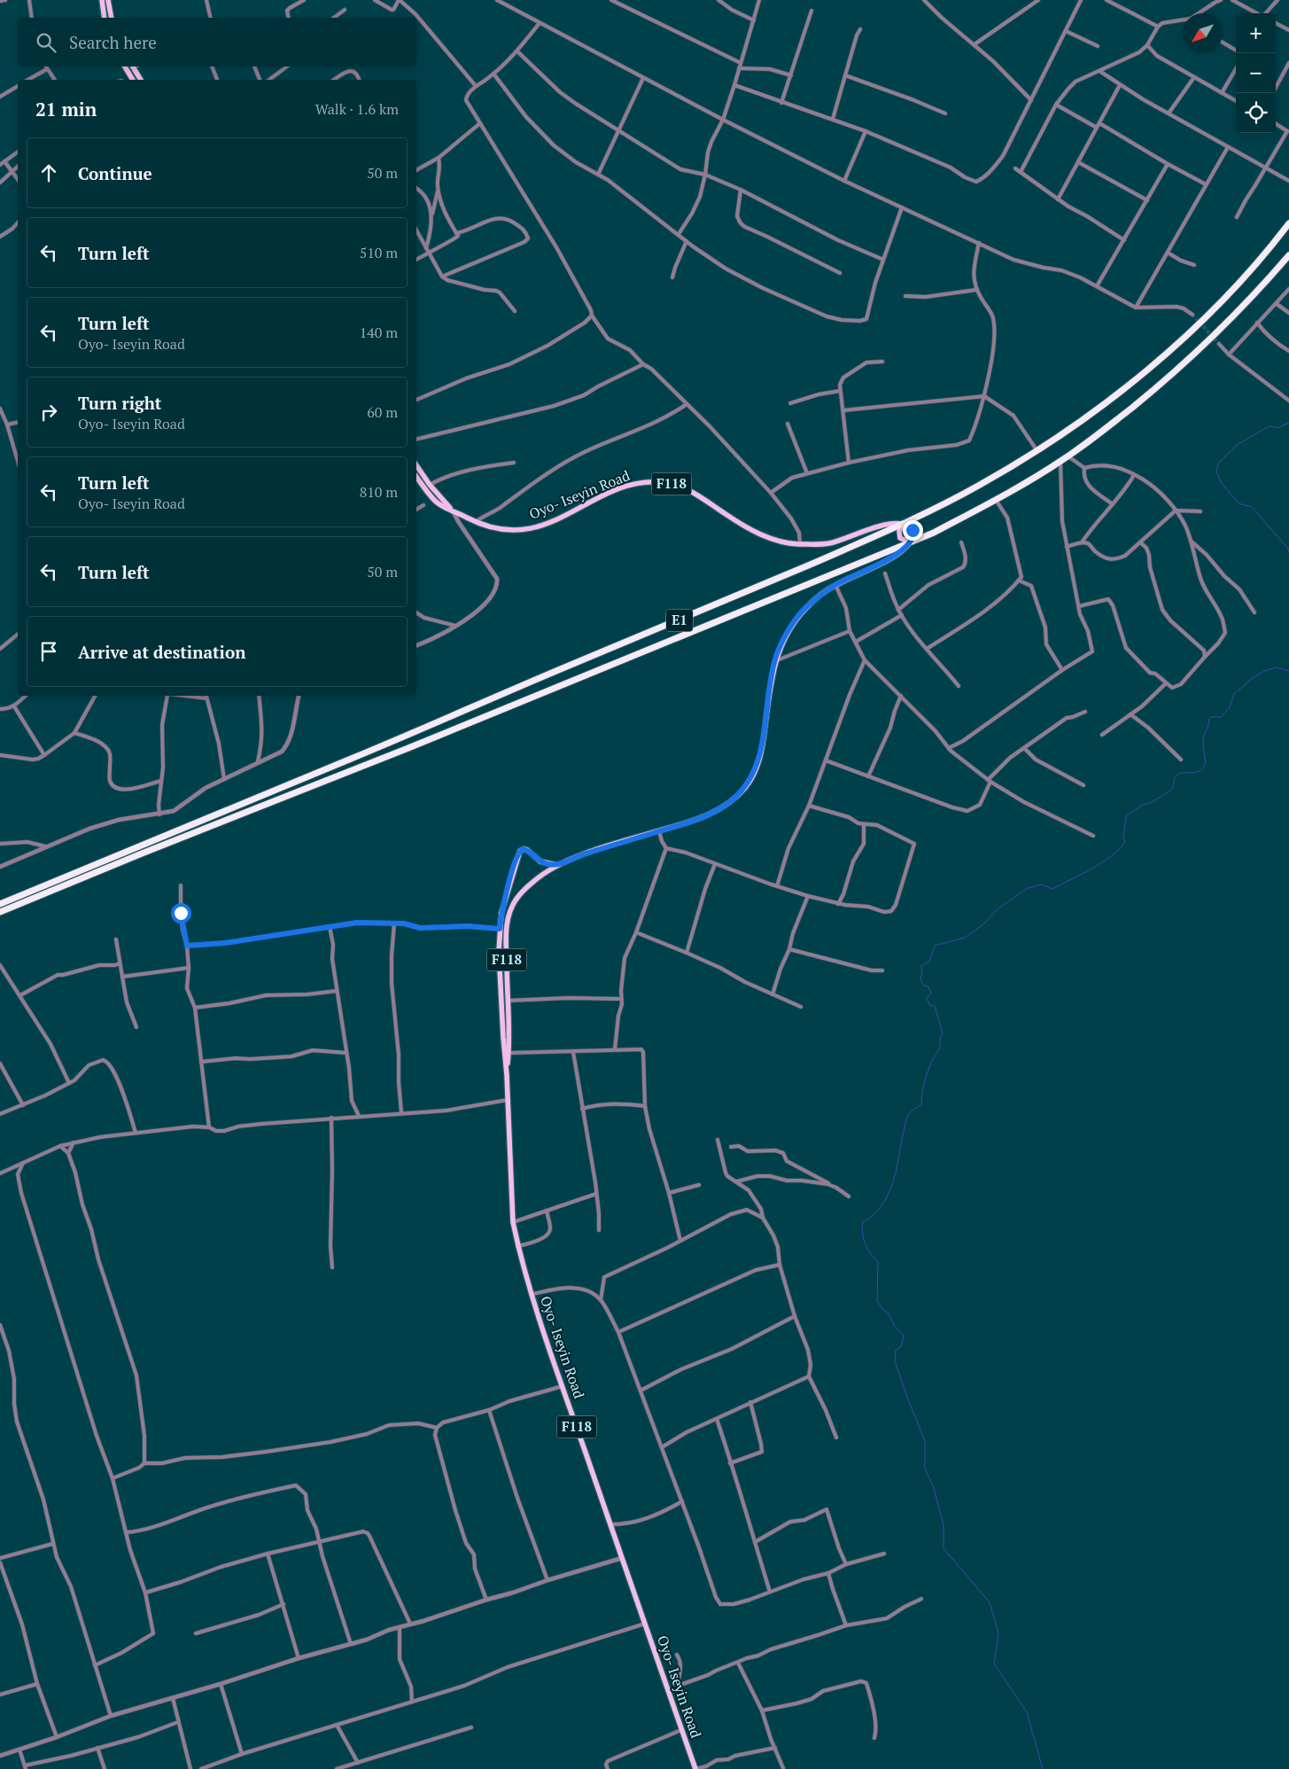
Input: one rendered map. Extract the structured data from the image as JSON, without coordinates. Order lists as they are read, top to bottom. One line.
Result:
{"streets":{"highway":["E1"],"main road":["F118","Oyo- Iseyin Road"]},"crossings":[["F118","Oyo- Iseyin Road"],["Oyo- Iseyin Road","E1"]],"north":"bottom left","page":{"map_buttons":["+","−"],"search":"Search here","heading":["21 min","Walk · 1.6 km"],"list":[["Continue","50 m"],["Turn left","510 m"],["Turn left","Oyo- Iseyin Road","140 m"],["Turn right","Oyo- Iseyin Road","60 m"],["Turn left","Oyo- Iseyin Road","810 m"],["Turn left","50 m"],"Arrive at destination"]}}
